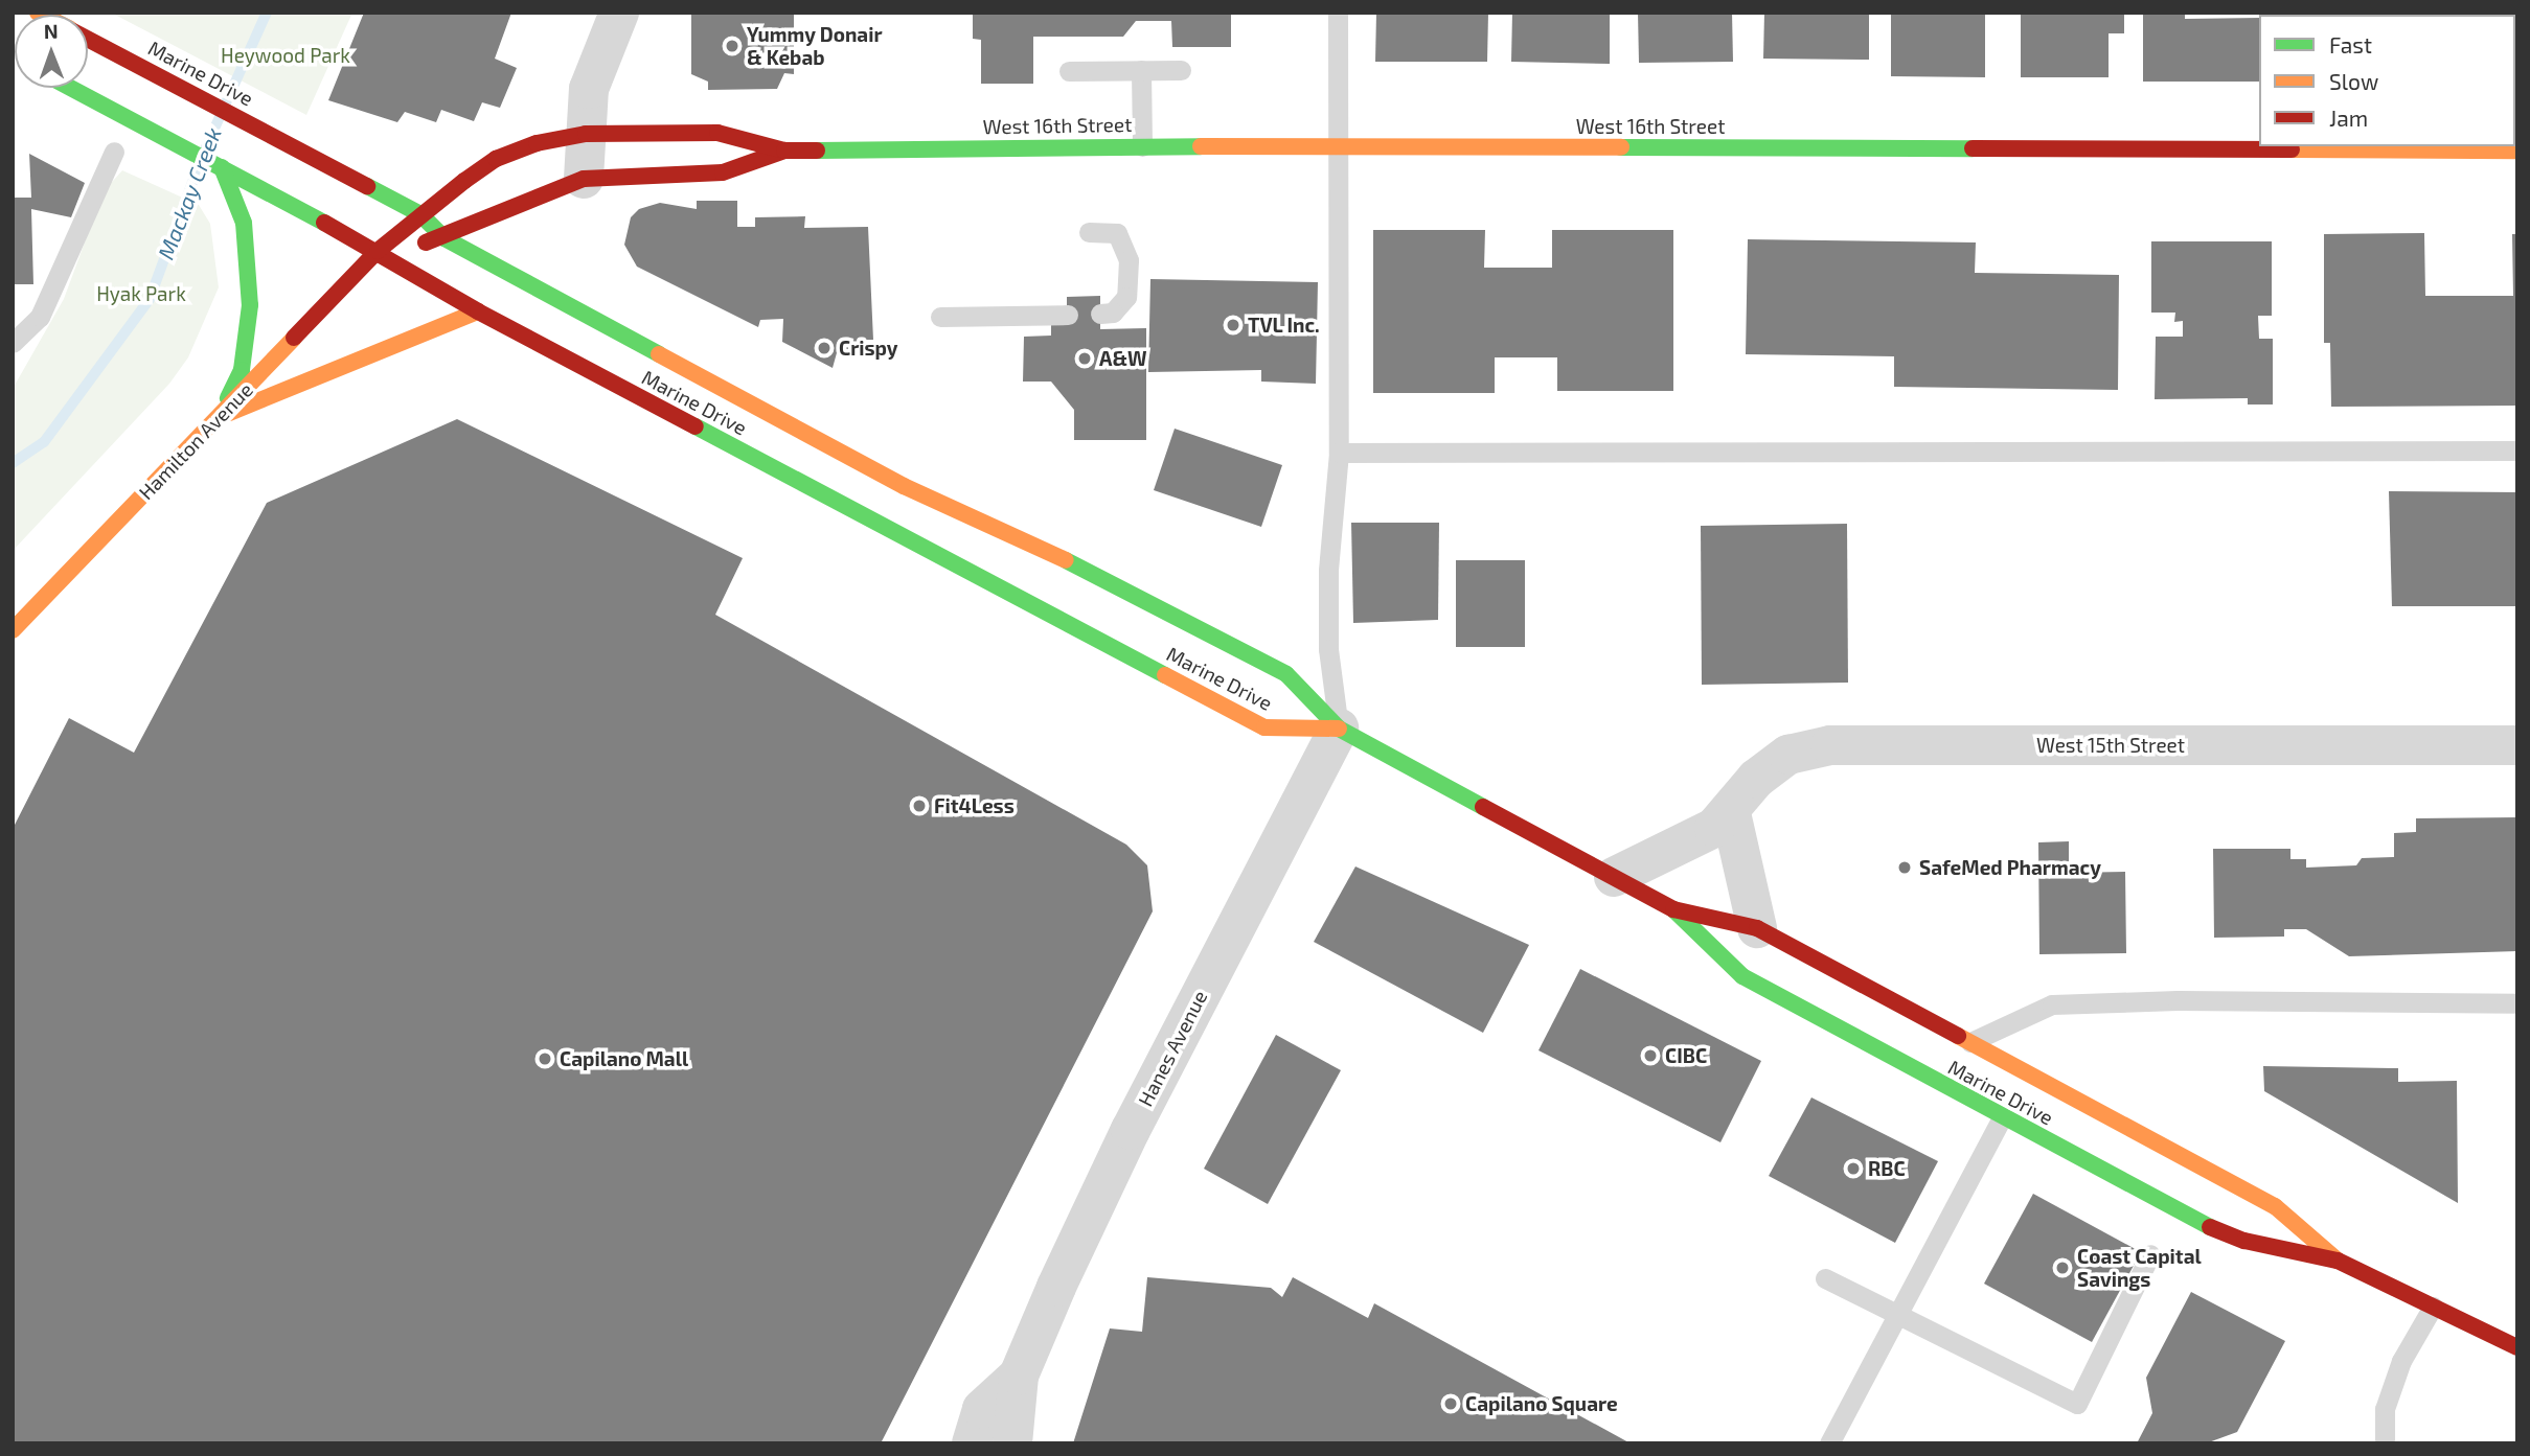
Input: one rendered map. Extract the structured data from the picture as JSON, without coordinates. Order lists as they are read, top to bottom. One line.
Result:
{"streets":{"main road":["Marine Drive","West 16th Street","Hamilton Avenue"],"street":["West 15th Street","Hanes Avenue"]},"crossings":[["Marine Drive","West 16th Street"],["Marine Drive","Hamilton Avenue"],["Marine Drive","West 15th Street"],["Marine Drive","Hanes Avenue"],["West 16th Street","Hamilton Avenue"]],"water":["Mackay Creek"],"parks":["Heywood Park","Hyak Park"],"places":["Yummy Donair & Kebab","TVL Inc.","Crispy","A&W","Fit4Less","SafeMed Pharmacy","CIBC","Capilano Mall","RBC","Coast Capital Savings","Capilano Square"],"legend":["Fast","Slow","Jam"],"north":"top"}
